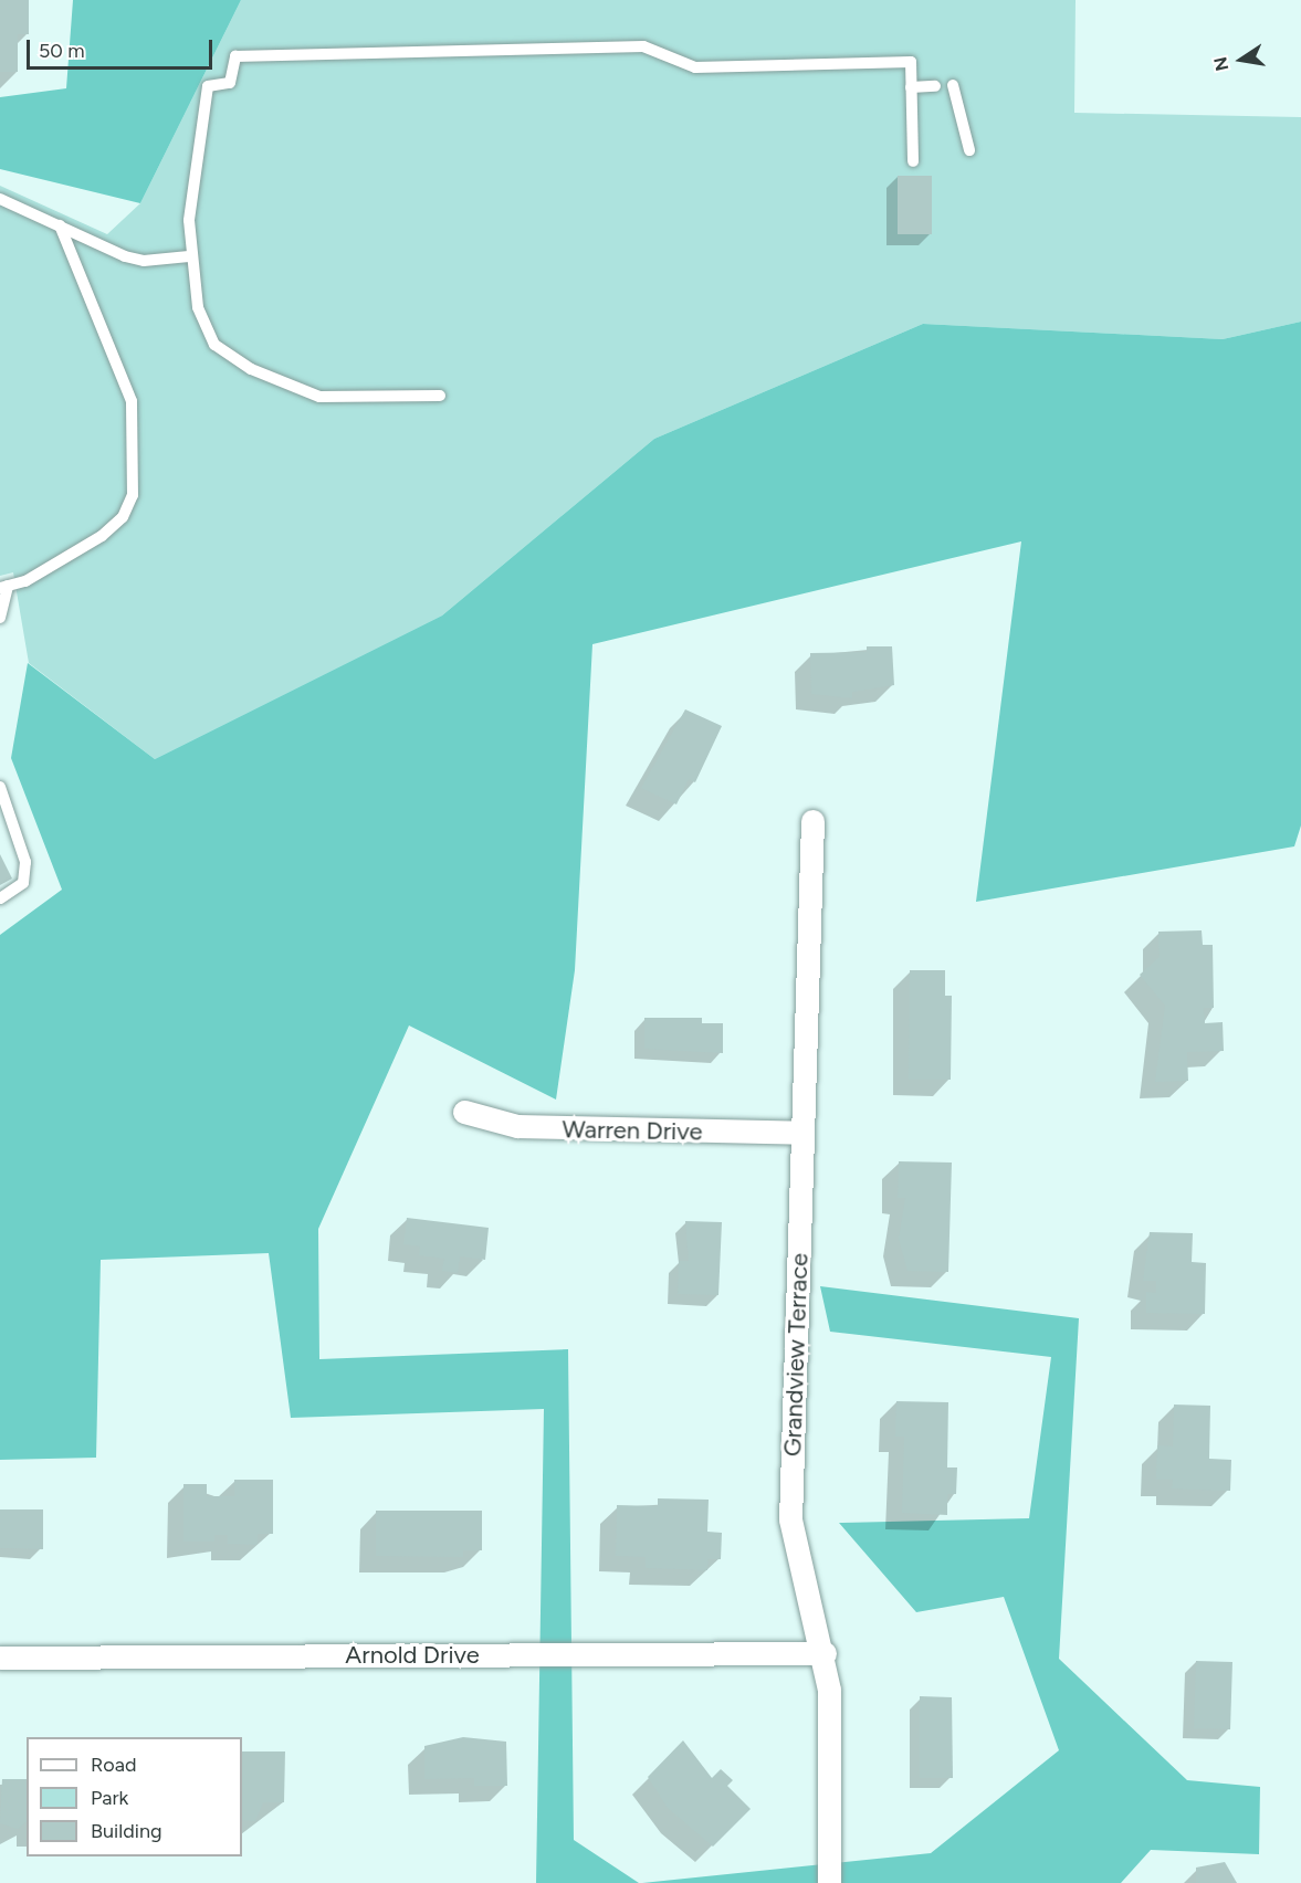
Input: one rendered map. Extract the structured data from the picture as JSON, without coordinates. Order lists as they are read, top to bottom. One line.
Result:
{"streets":{"street":["Warren Drive","Grandview Terrace","Arnold Drive"]},"crossings":[["Warren Drive","Grandview Terrace"],["Grandview Terrace","Arnold Drive"]],"legend":["Road","Park","Building"],"scale_bar":"50 m","north":"left"}
